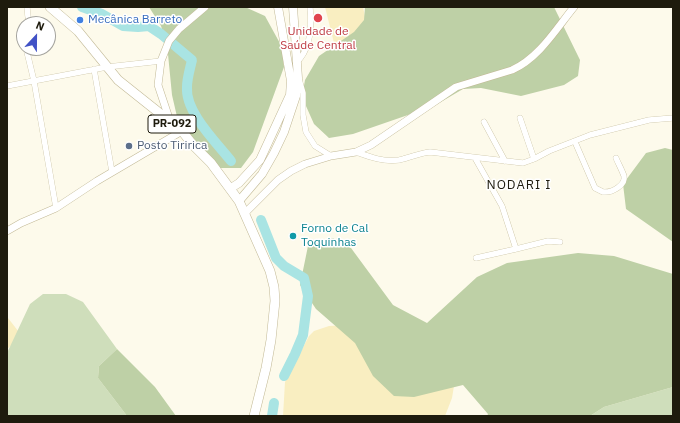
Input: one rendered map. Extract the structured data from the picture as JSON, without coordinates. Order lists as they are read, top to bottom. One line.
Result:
{"streets":{"main road":["PR-092"]},"districts":["NODARI I"],"places":["Unidade de Saúde Central","Mecânica Barreto","Posto Tiririca","Forno de Cal Toquinhas"],"north":"top"}
